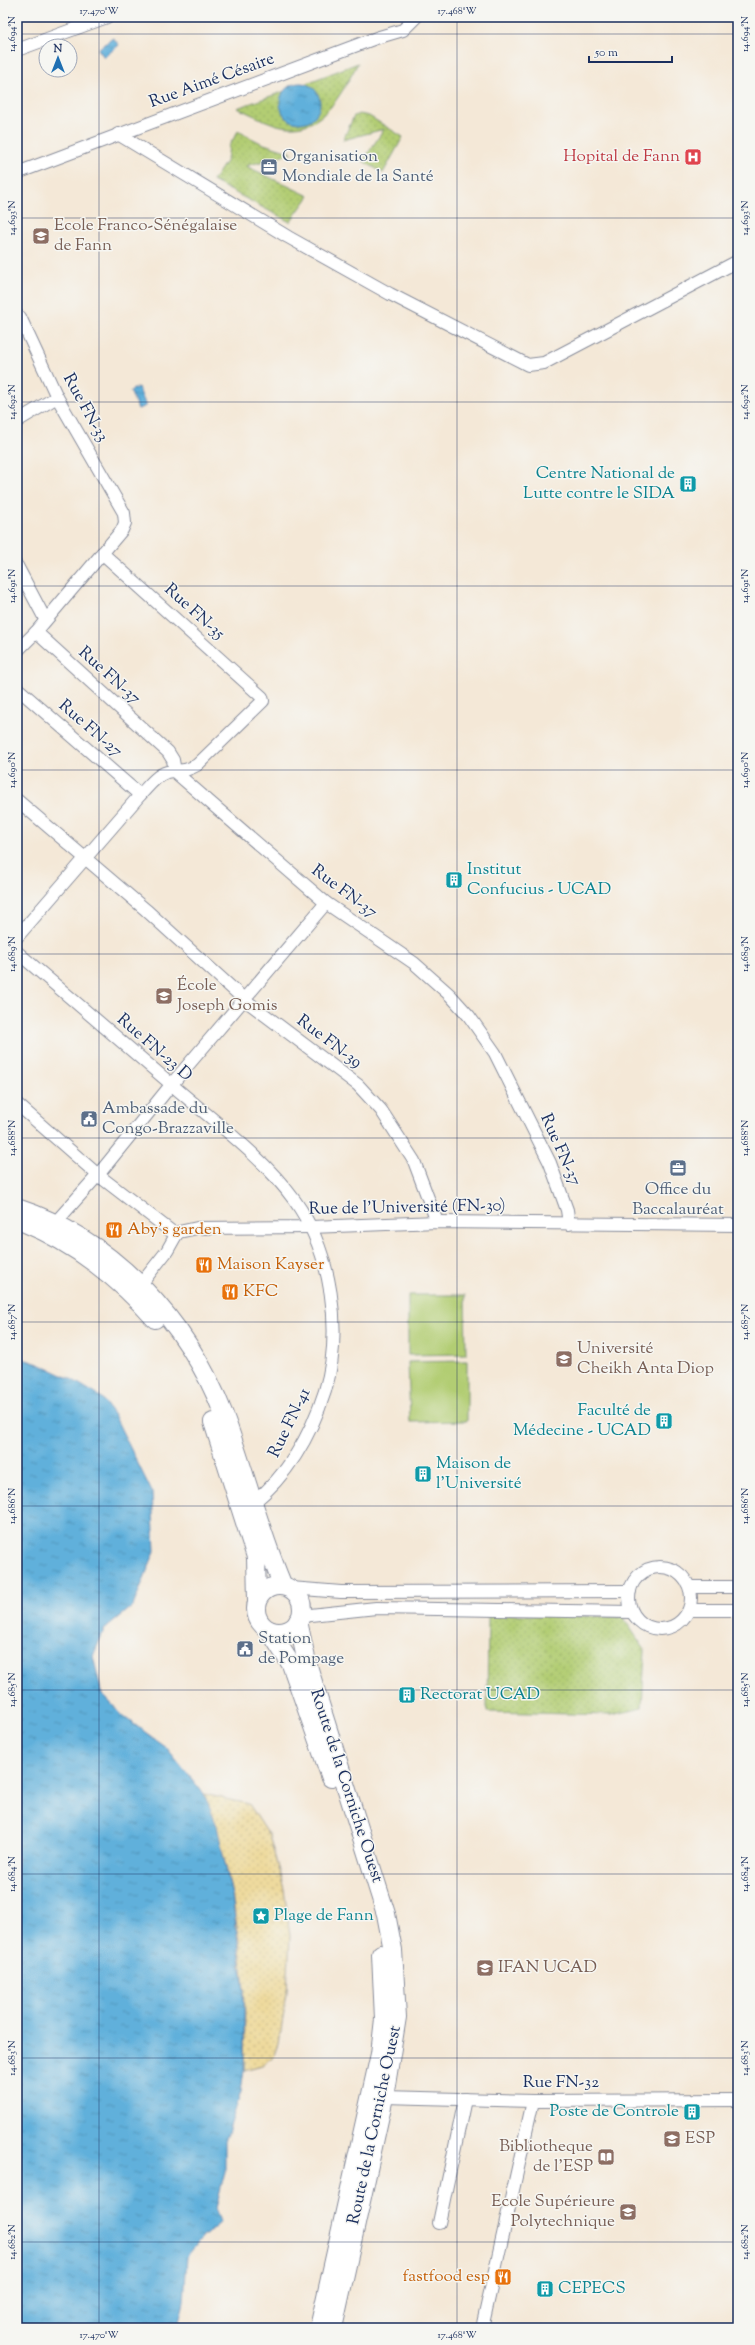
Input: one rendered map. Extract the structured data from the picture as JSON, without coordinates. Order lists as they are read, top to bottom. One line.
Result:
{"streets":{"highway":["Route de la Corniche Ouest"],"street":["Rue Aimé Césaire","Rue FN-33","Rue FN-35","Rue FN-37","Rue FN-27","Rue FN-39","Rue FN-23 D","Rue de l'Université (FN-30)","Rue FN-41","Rue FN-32"]},"crossings":[["Rue FN-33","Rue FN-35"],["Rue FN-35","Rue FN-37"],["Rue FN-37","Rue de l'Université (FN-30)"],["Rue FN-39","Rue de l'Université (FN-30)"],["Rue FN-23 D","Rue de l'Université (FN-30)"],["Rue FN-23 D","Rue FN-41"],["Rue de l'Université (FN-30)","Rue FN-41"],["Route de la Corniche Ouest","Rue FN-32"]],"places":{"hospital":["Hopital de Fann"],"office":["Organisation Mondiale de la Santé","Office du Baccalauréat"],"school or university":["Ecole Franco-Sénégalaise de Fann","École Joseph Gomis","Université Cheikh Anta Diop","IFAN UCAD","ESP","Ecole Supérieure Polytechnique"],"building":["Centre National de Lutte contre le SIDA","Institut Confucius - UCAD","Faculté de Médecine - UCAD","Maison de l'Université","Rectorat UCAD","Poste de Controle","CEPECS"],"public building":["Ambassade du Congo-Brazzaville","Station de Pompage"],"restaurant":["Aby's garden","Maison Kayser","KFC","fastfood esp"],"place":["Plage de Fann"],"library":["Bibliotheque de l'ESP"]},"scale_bar":"50 m","north":"top","coordinates":["17.470°W","17.468°W","14.694°N","14.693°N","14.692°N","14.691°N","14.690°N","14.689°N","14.688°N","14.687°N","14.686°N","14.685°N","14.684°N","14.683°N","14.682°N"]}
